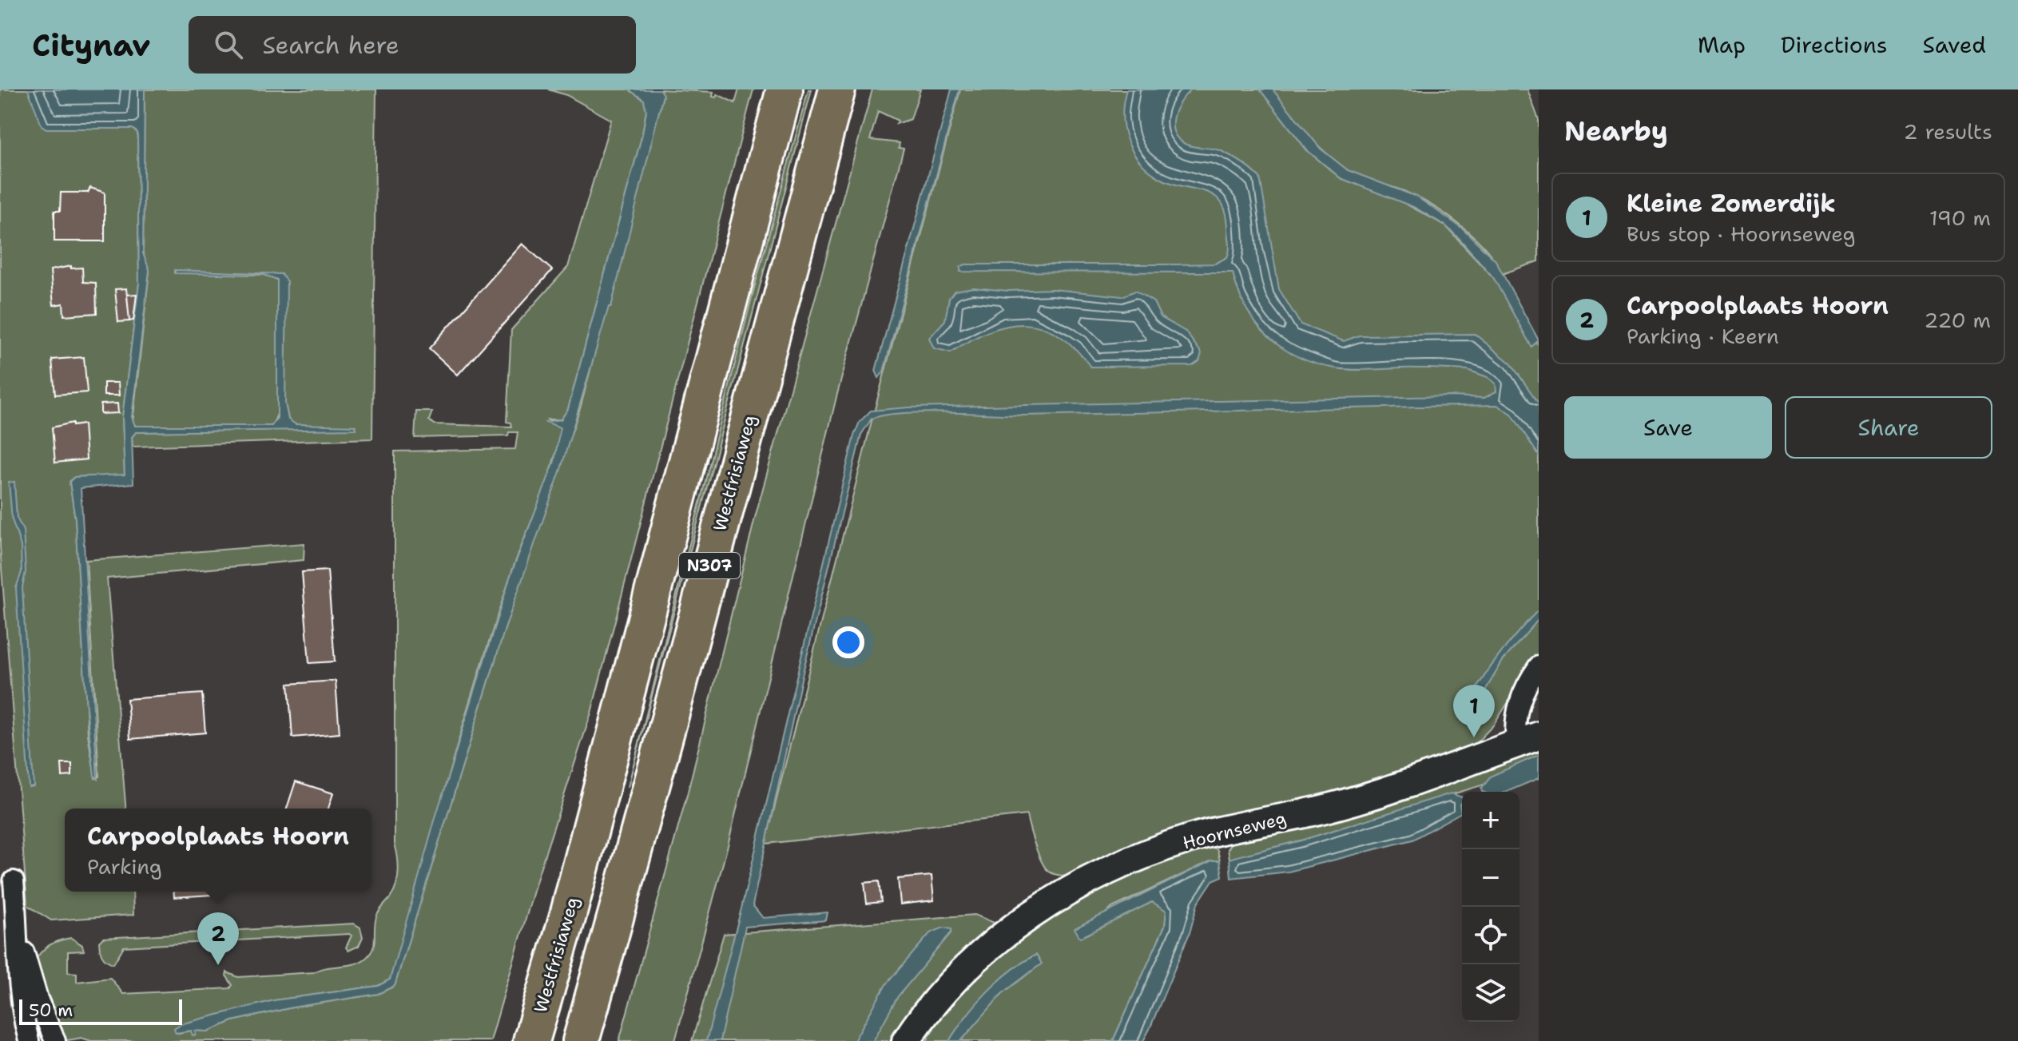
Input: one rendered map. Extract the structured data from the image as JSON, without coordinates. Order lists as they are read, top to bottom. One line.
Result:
{"streets":{"highway":["Westfrisiaweg","N307"],"street":["Hoornseweg"]},"scale_bar":"50 m","page":{"header":"Citynav","search":"Search here","nav":["Map","Directions","Saved"],"heading":["Nearby","2 results"],"list":[{"mark":"1","name":"Kleine Zomerdijk","note":"Bus stop · Hoornseweg","value":"190 m"},{"mark":"2","name":"Carpoolplaats Hoorn","note":"Parking · Keern","value":"220 m"}],"buttons":["Save","Share"],"pins":["1","2"],"map_buttons":["+","−"],"popup":["Carpoolplaats Hoorn","Parking"],"scale":"50 m"}}
